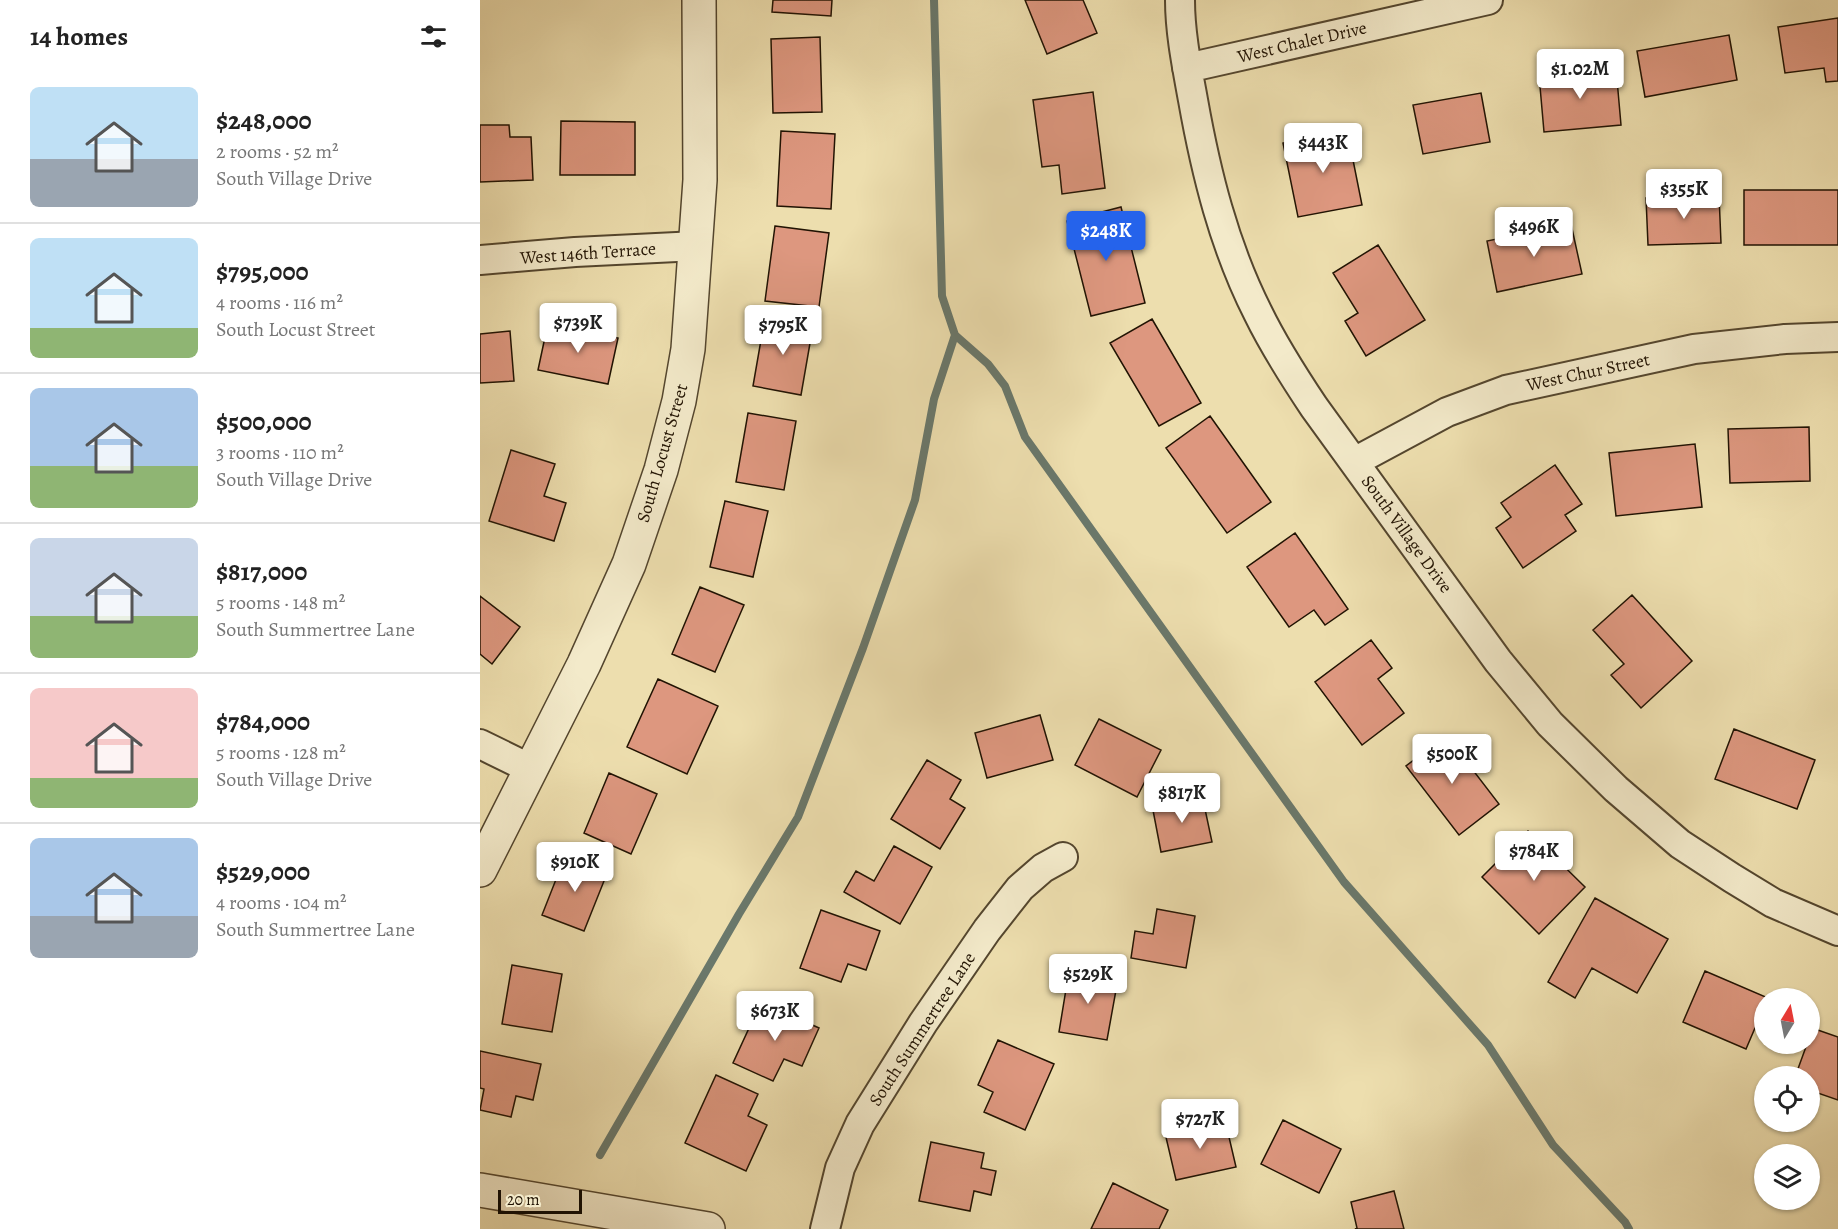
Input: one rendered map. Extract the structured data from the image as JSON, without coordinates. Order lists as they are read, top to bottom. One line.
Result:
{"streets":{"street":["West Chalet Drive","West 146th Terrace","West Chur Street","South Locust Street","South Village Drive","South Summertree Lane"]},"crossings":[["West Chalet Drive","South Village Drive"],["West 146th Terrace","South Locust Street"],["West Chur Street","South Village Drive"]],"scale_bar":"20 m","north":"top","page":{"heading":"14 homes","price":["$1.02M","$443K","$355K","$496K","$248K","$739K","$795K","$500K","$817K","$784K","$910K","$529K","$673K","$727K"],"list":[{"name":"$248,000","note":"2 rooms · 52 m² · South Village Drive"},{"name":"$795,000","note":"4 rooms · 116 m² · South Locust Street"},{"name":"$500,000","note":"3 rooms · 110 m² · South Village Drive"},{"name":"$817,000","note":"5 rooms · 148 m² · South Summertree Lane"},{"name":"$784,000","note":"5 rooms · 128 m² · South Village Drive"},{"name":"$529,000","note":"4 rooms · 104 m² · South Summertree Lane"}],"scale":"20 m"}}
